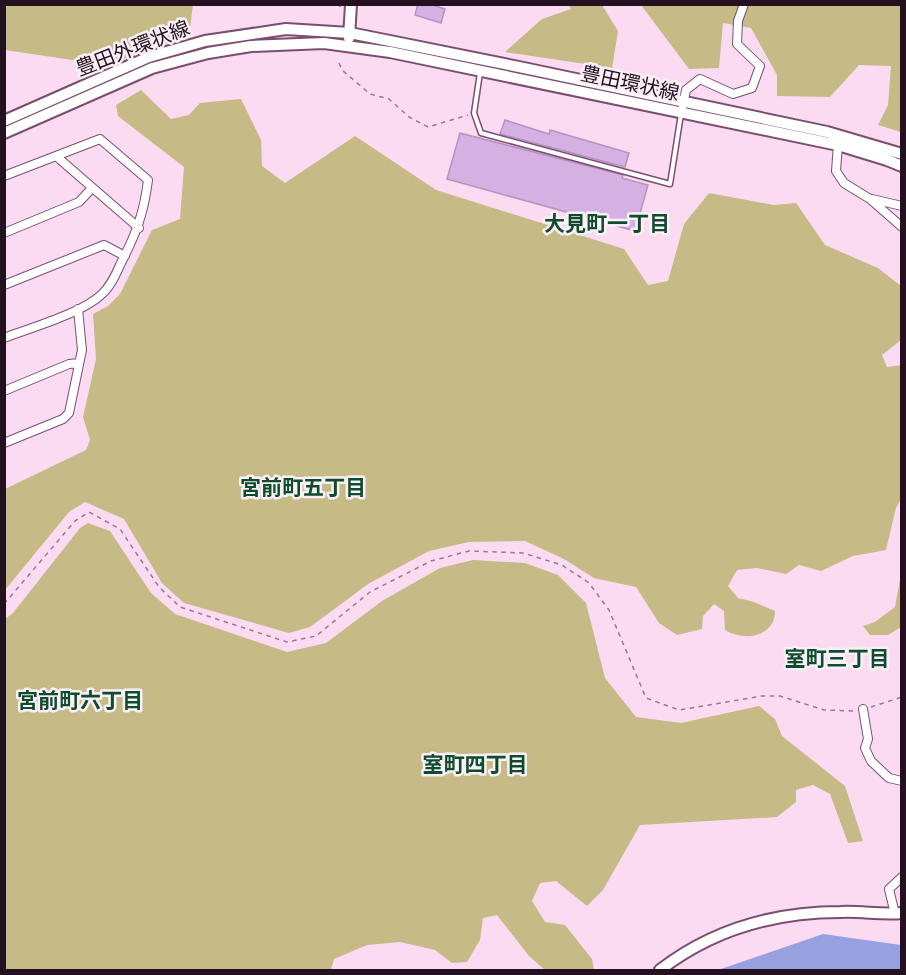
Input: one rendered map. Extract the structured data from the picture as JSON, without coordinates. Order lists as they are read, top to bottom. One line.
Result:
{"streets":{"main road":["豊田外環状線","豊田環状線"]},"crossings":[["豊田外環状線","豊田環状線"]],"districts":["大見町一丁目","宮前町五丁目","室町三丁目","宮前町六丁目","室町四丁目"]}
